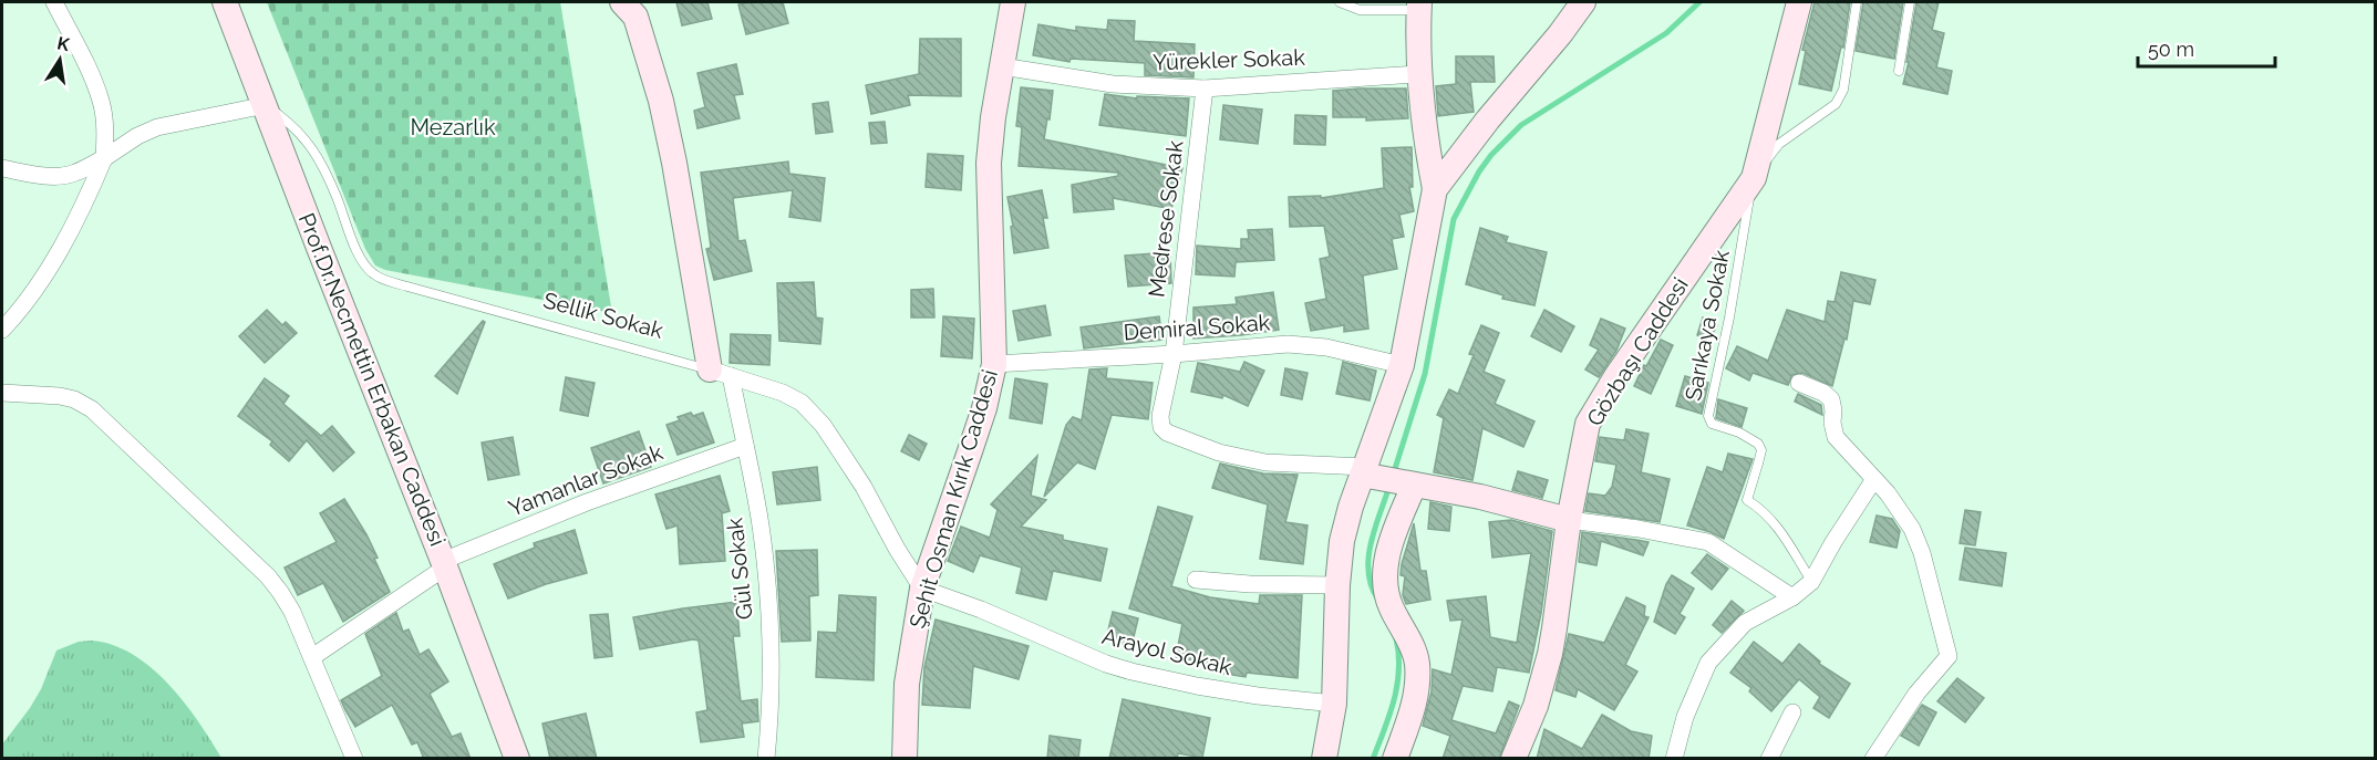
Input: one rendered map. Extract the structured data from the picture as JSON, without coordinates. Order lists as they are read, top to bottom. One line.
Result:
{"streets":{"street":["Yürekler Sokak","Medrese Sokak","Sellik Sokak","Demiral Sokak","Gözbaşı Caddesi","Prof.Dr.Necmettin Erbakan Caddesi","Yamanlar Sokak","Şehit Osman Kırık Caddesi","Gül Sokak","Arayol Sokak"],"lane":["Sarıkaya Sokak"]},"crossings":[["Yürekler Sokak","Medrese Sokak"],["Yürekler Sokak","Şehit Osman Kırık Caddesi"],["Medrese Sokak","Demiral Sokak"],["Sellik Sokak","Prof.Dr.Necmettin Erbakan Caddesi"],["Sellik Sokak","Şehit Osman Kırık Caddesi"],["Sellik Sokak","Gül Sokak"],["Sellik Sokak","Arayol Sokak"],["Sarıkaya Sokak","Gözbaşı Caddesi"],["Demiral Sokak","Şehit Osman Kırık Caddesi"],["Prof.Dr.Necmettin Erbakan Caddesi","Yamanlar Sokak"],["Yamanlar Sokak","Gül Sokak"],["Şehit Osman Kırık Caddesi","Arayol Sokak"]],"parks":["Mezarlık"],"scale_bar":"50 m","north":"top"}
